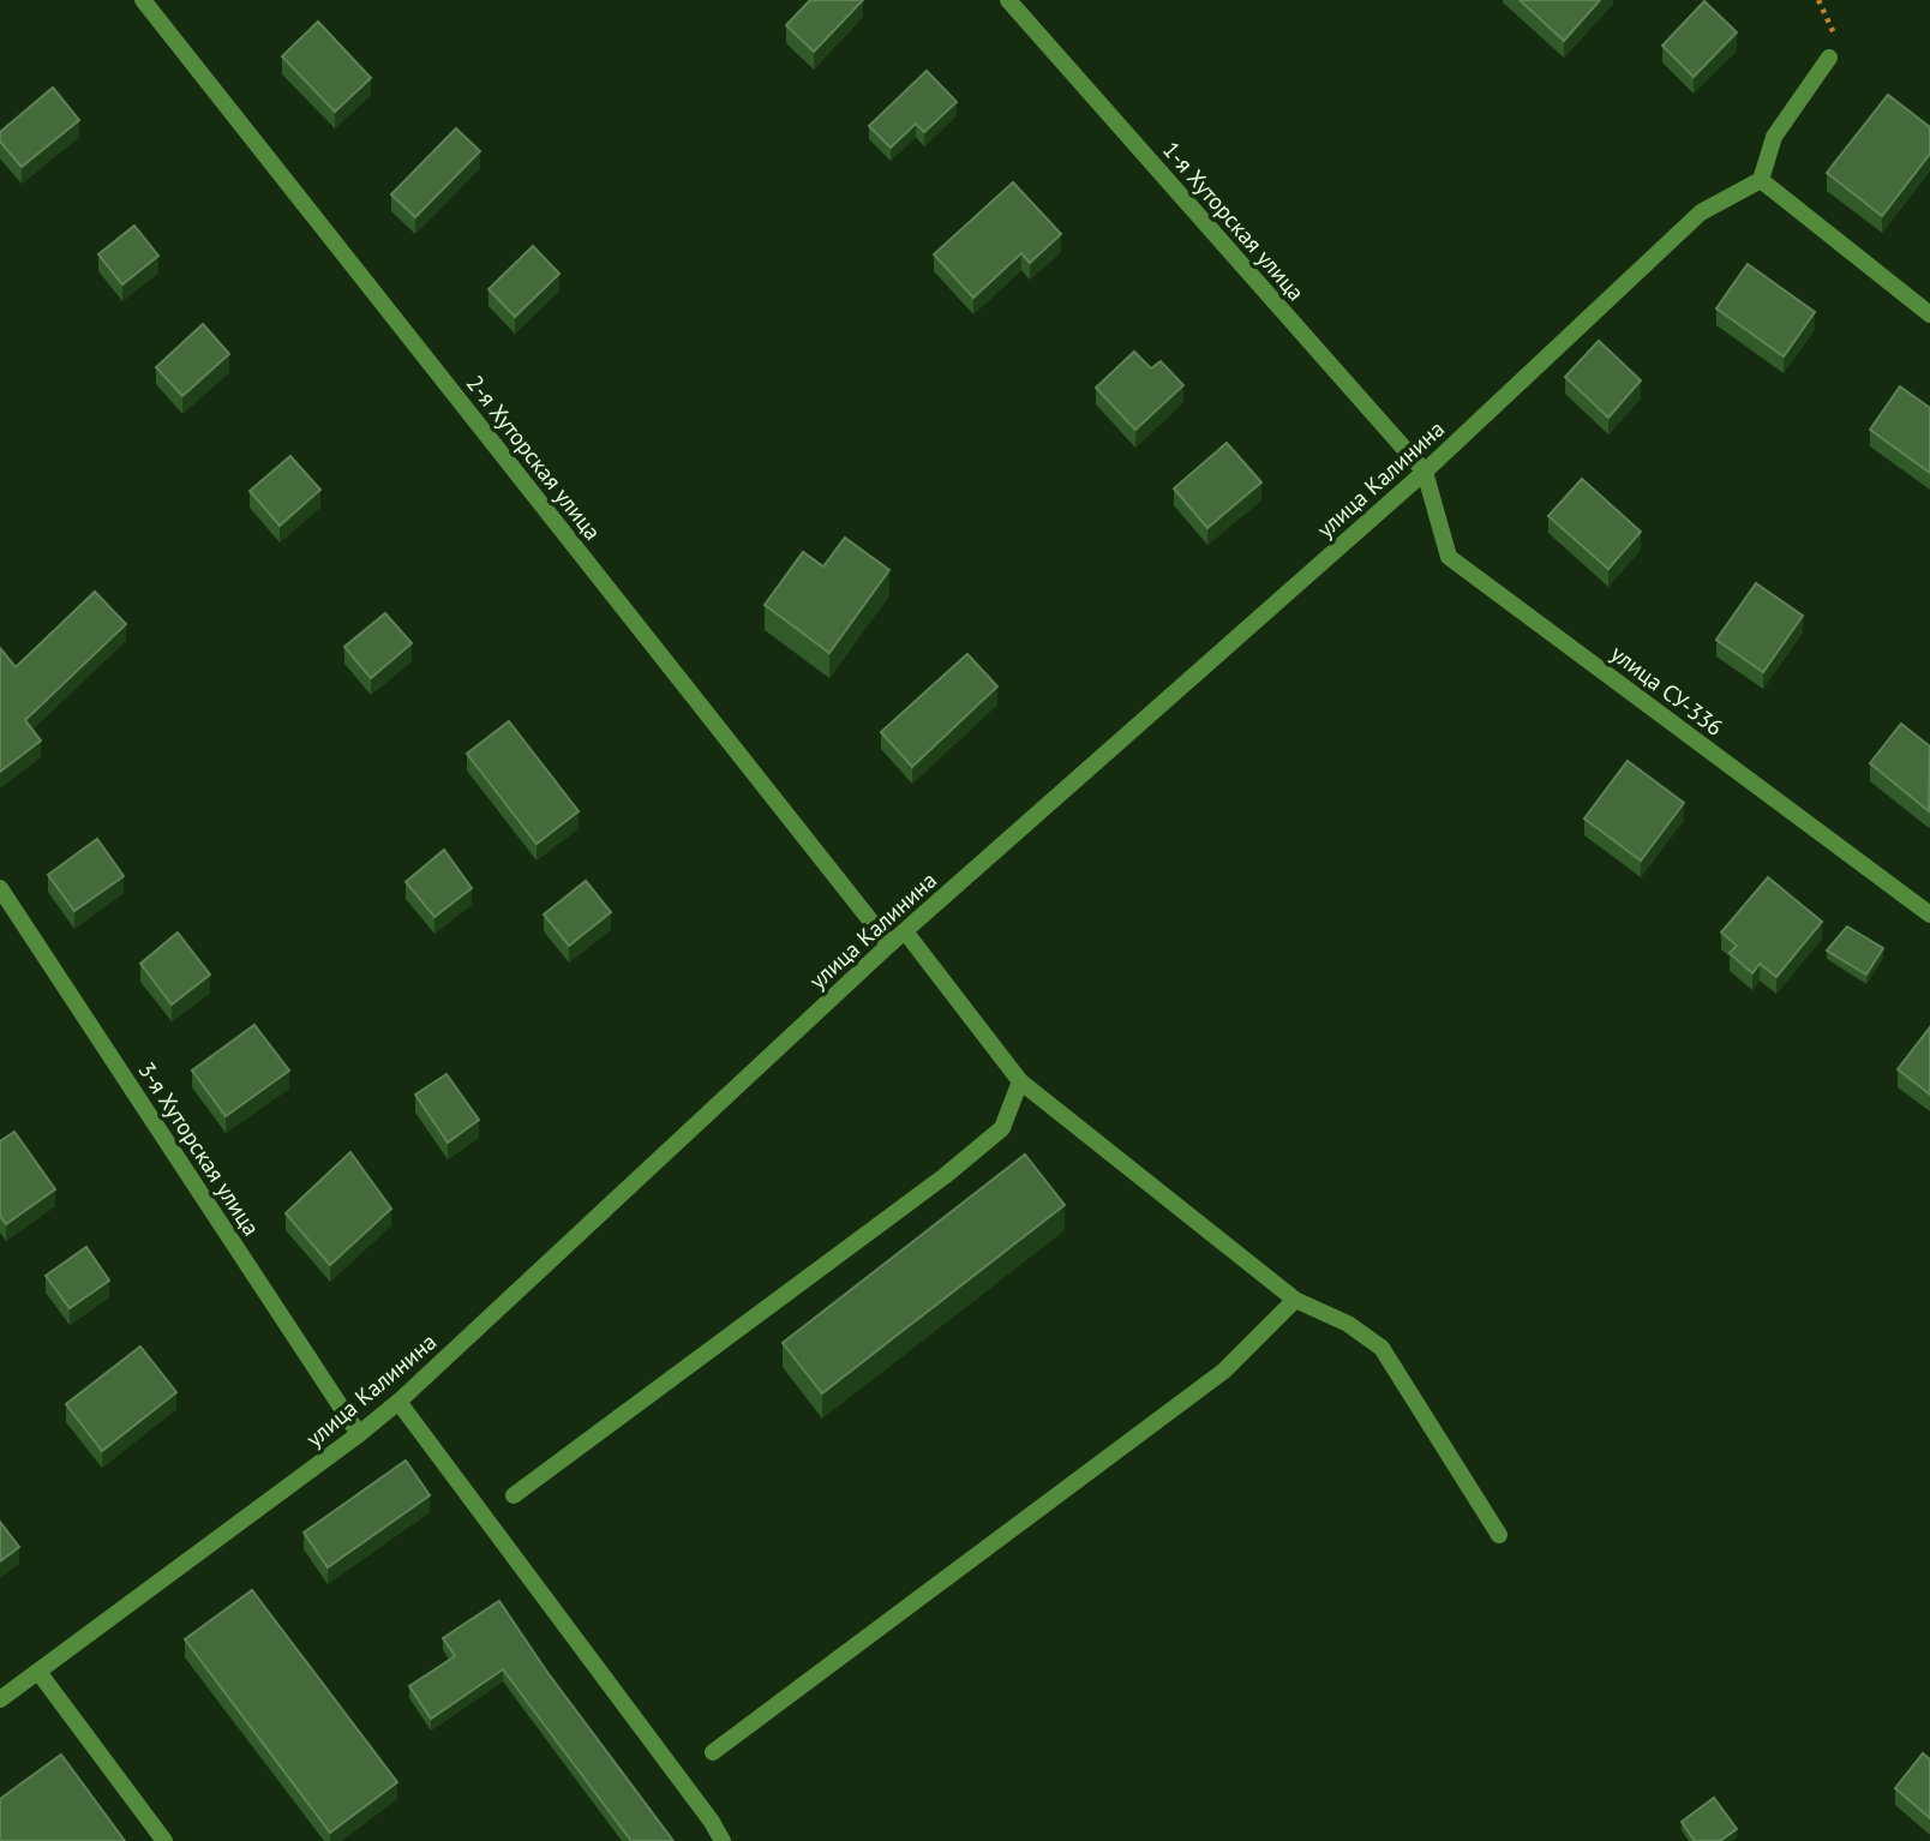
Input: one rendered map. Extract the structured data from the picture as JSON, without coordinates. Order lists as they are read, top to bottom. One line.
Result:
{"streets":{"street":["1-я Хуторская улица","2-я Хуторская улица","улица Калинина","улица СУ-336","3-я Хуторская улица"]},"crossings":[["1-я Хуторская улица","улица Калинина"],["1-я Хуторская улица","улица СУ-336"],["2-я Хуторская улица","улица Калинина"],["улица Калинина","улица СУ-336"],["улица Калинина","3-я Хуторская улица"]]}
